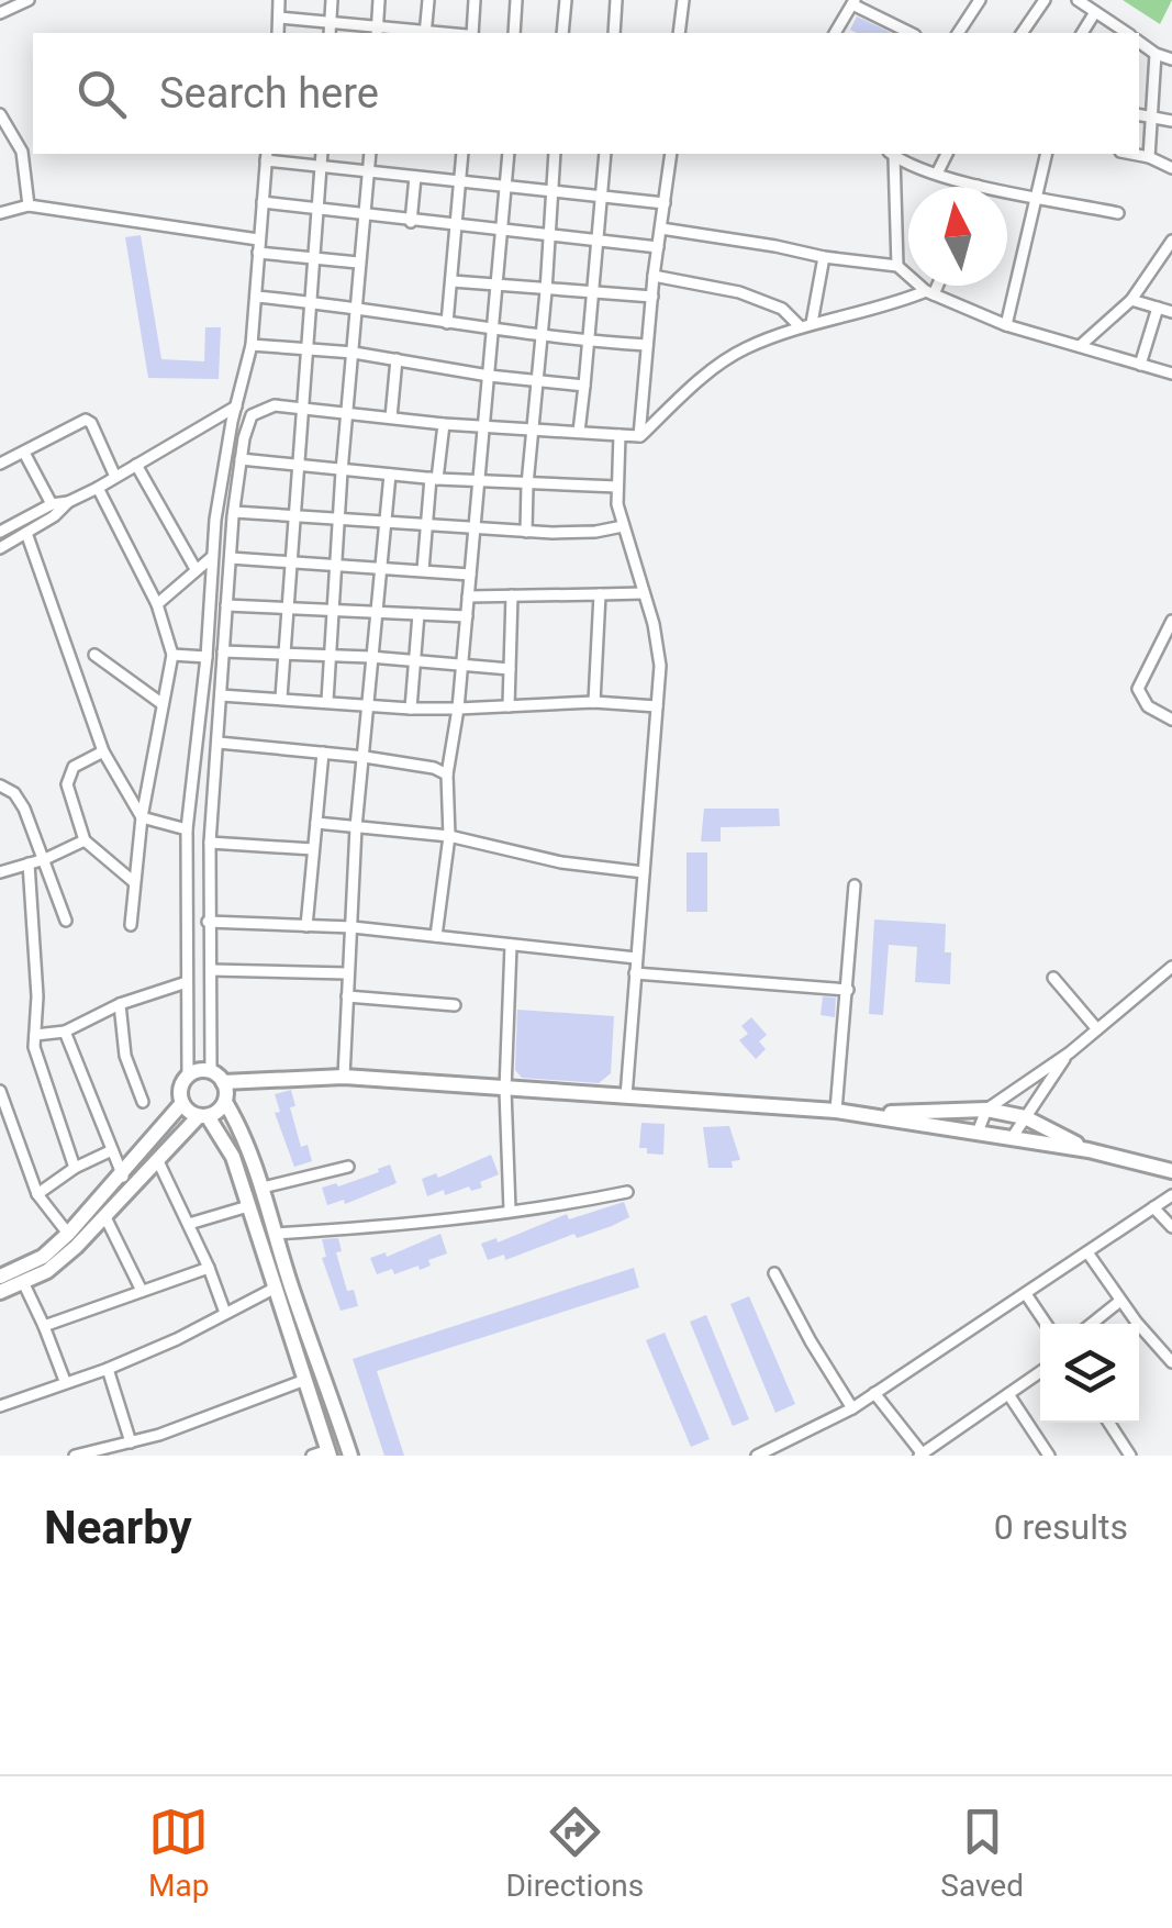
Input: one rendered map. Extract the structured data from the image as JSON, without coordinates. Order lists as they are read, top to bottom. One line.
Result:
{"north":"top","page":{"search":"Search here","heading":["Nearby","0 results"],"nav":["Map","Directions","Saved"]}}
